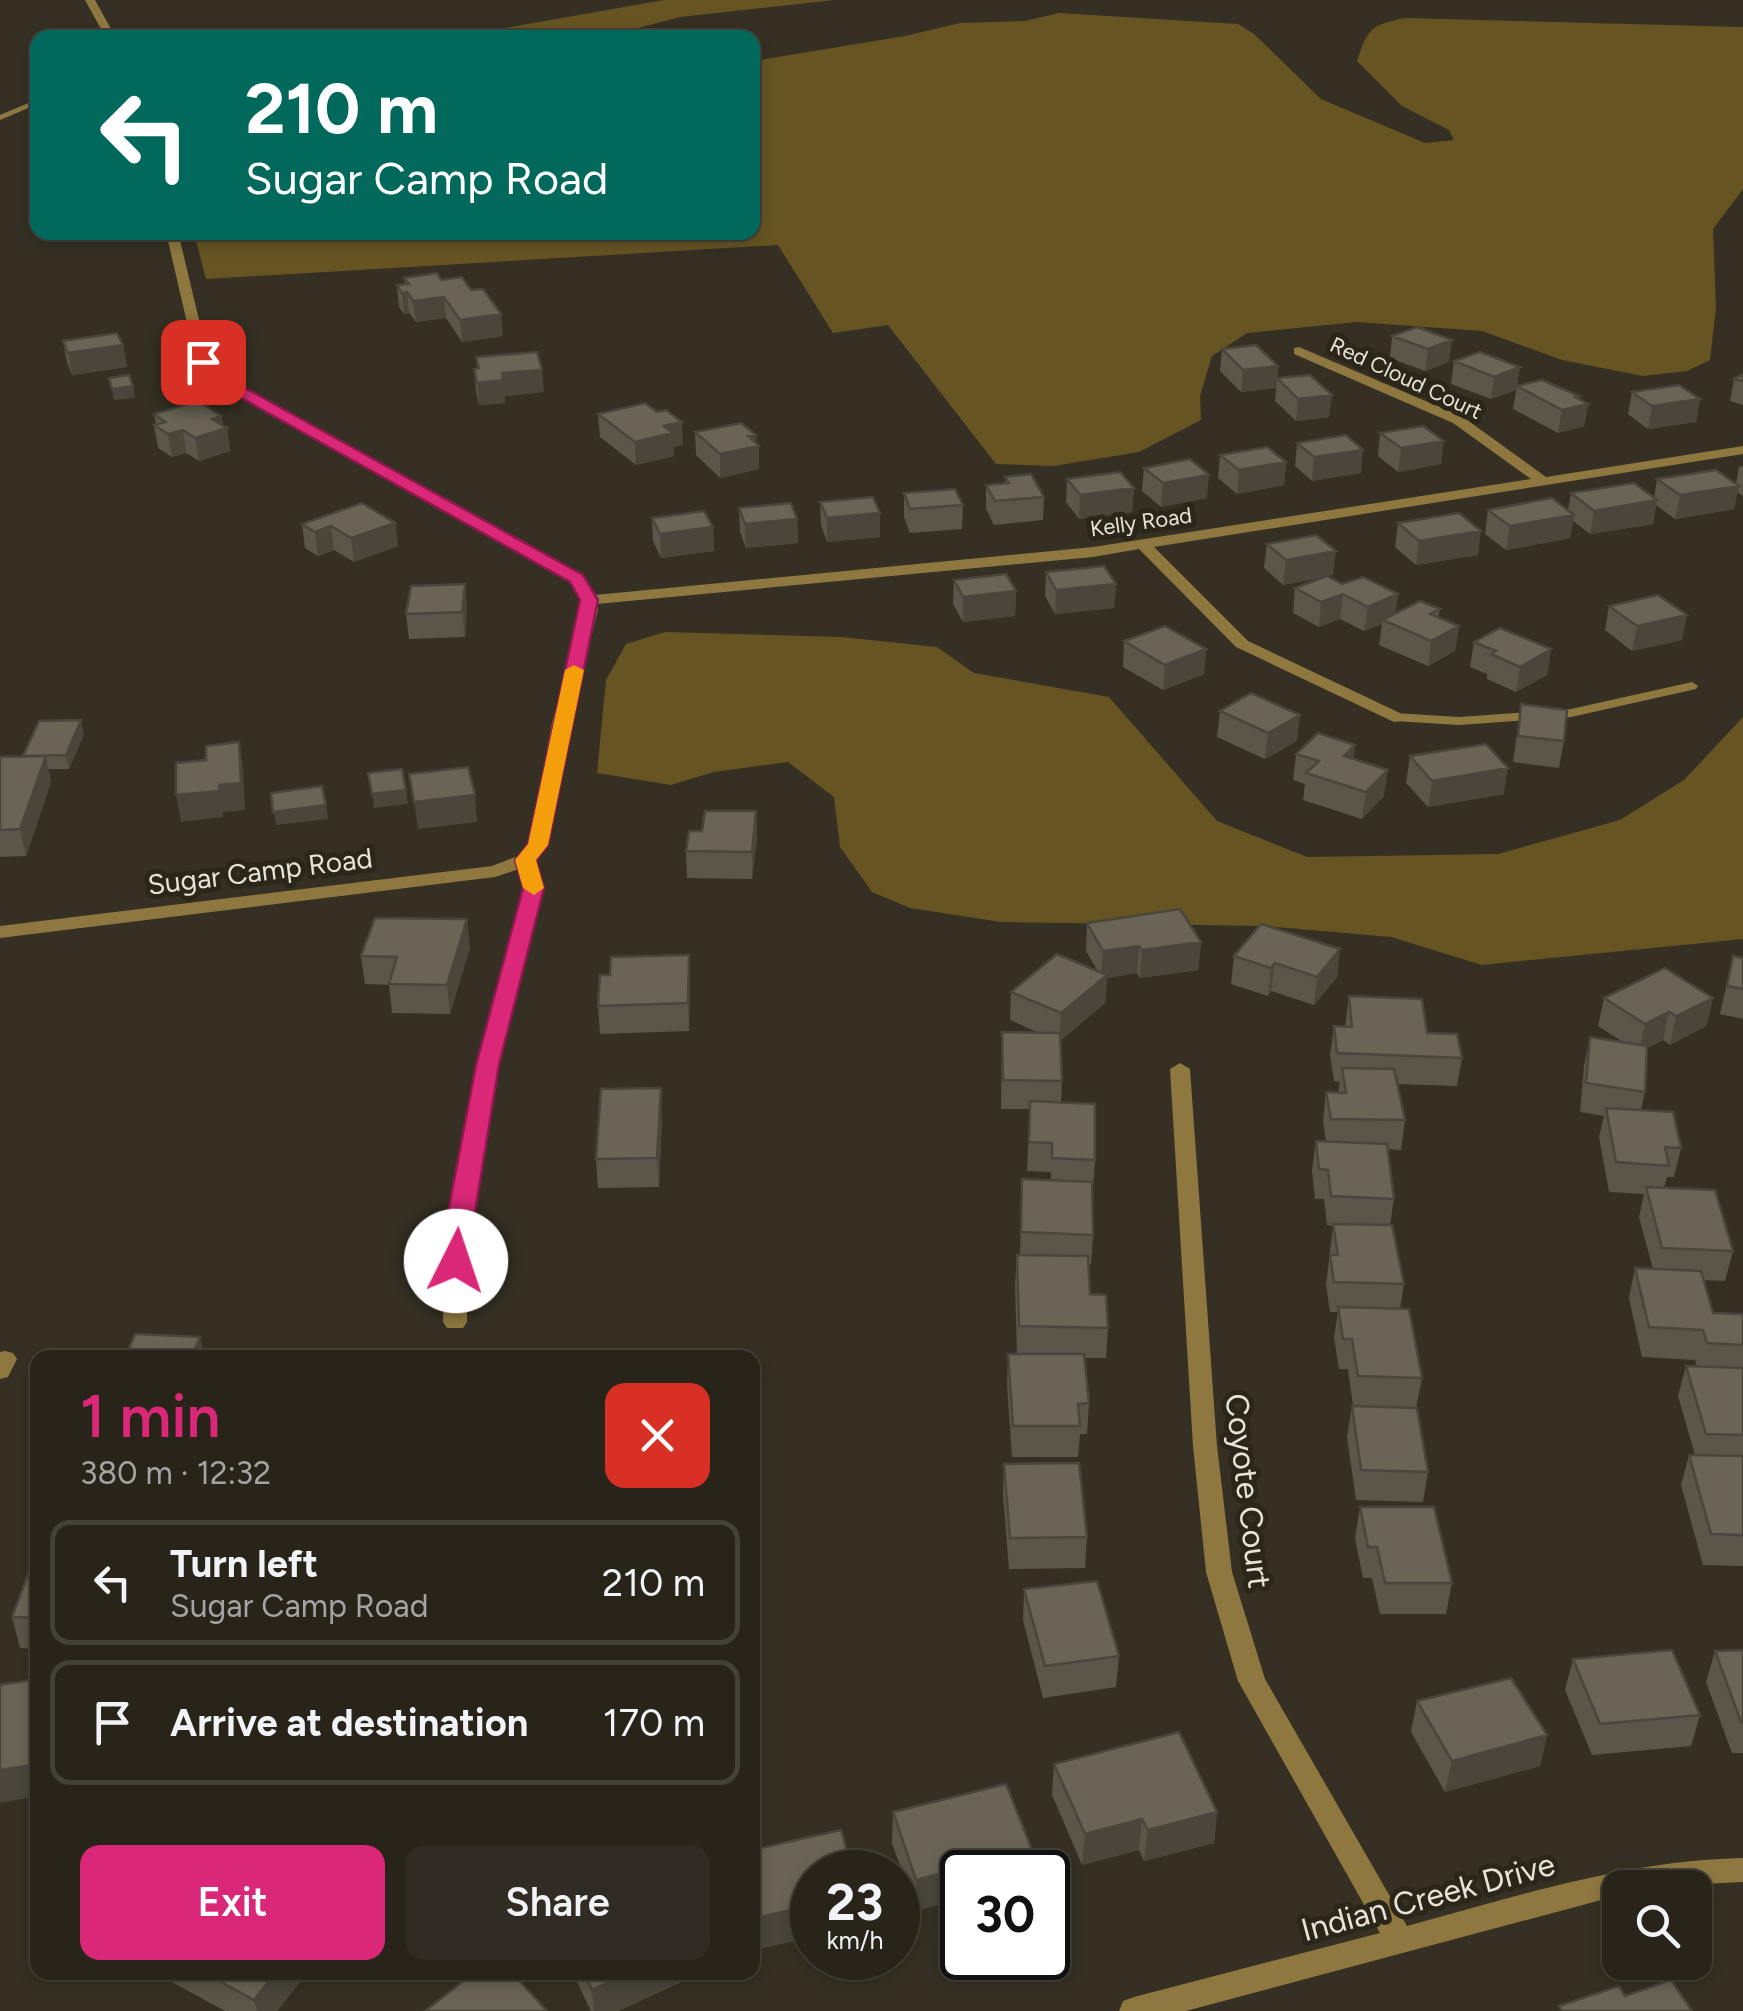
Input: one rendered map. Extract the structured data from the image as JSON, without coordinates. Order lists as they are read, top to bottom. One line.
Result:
{"streets":{"street":["Red Cloud Court","Kelly Road","Sugar Camp Road","Coyote Court","Indian Creek Drive"]},"crossings":[["Red Cloud Court","Kelly Road"],["Coyote Court","Indian Creek Drive"]],"page":{"turn":["210 m","Sugar Camp Road"],"heading":["1 min","380 m · 12:32"],"list":[{"name":"Turn left","note":"Sugar Camp Road","value":"210 m"},{"name":"Arrive at destination","value":"170 m"}],"buttons":["Exit","Share"],"speed":"23 km/h","limit":"30"}}
